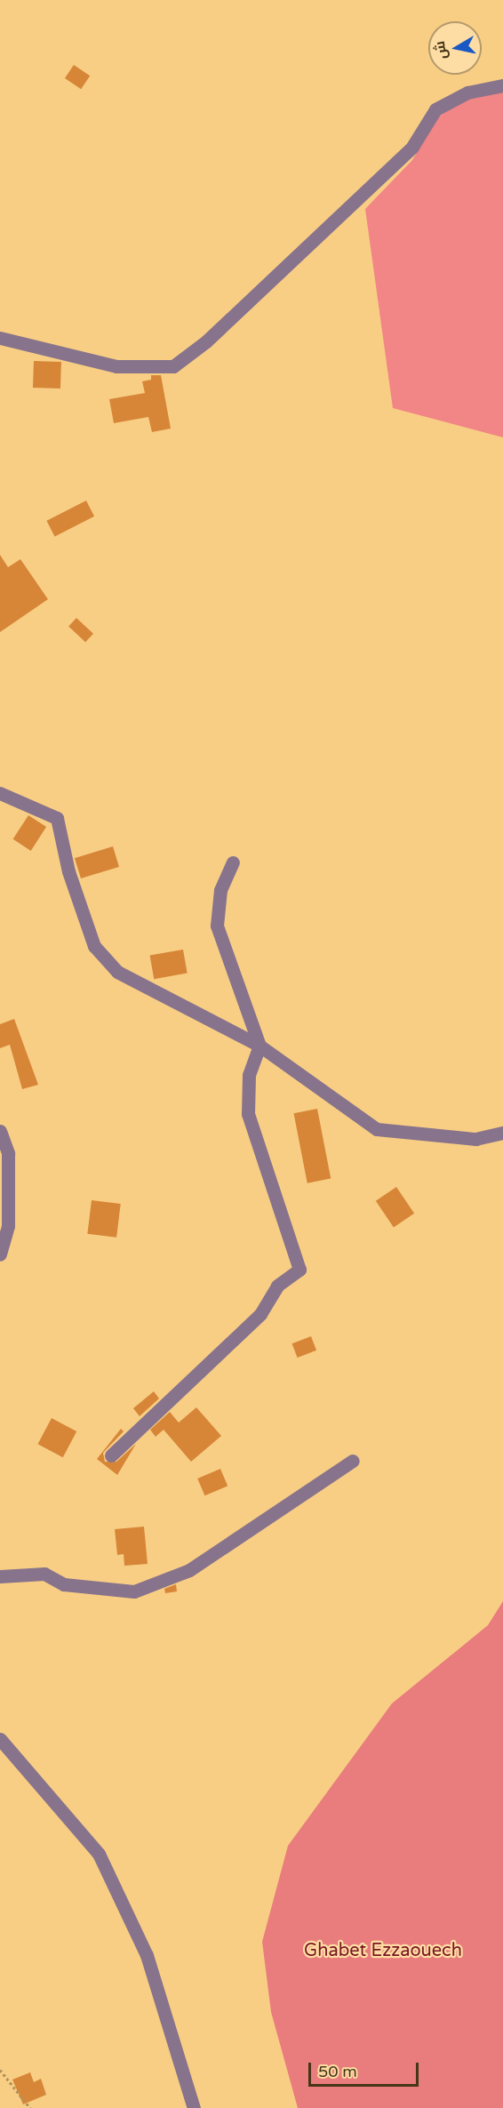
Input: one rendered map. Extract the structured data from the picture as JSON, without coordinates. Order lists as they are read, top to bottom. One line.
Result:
{"parks":["Ghabet Ezzaouech"],"scale_bar":"50 m","north":"left"}
